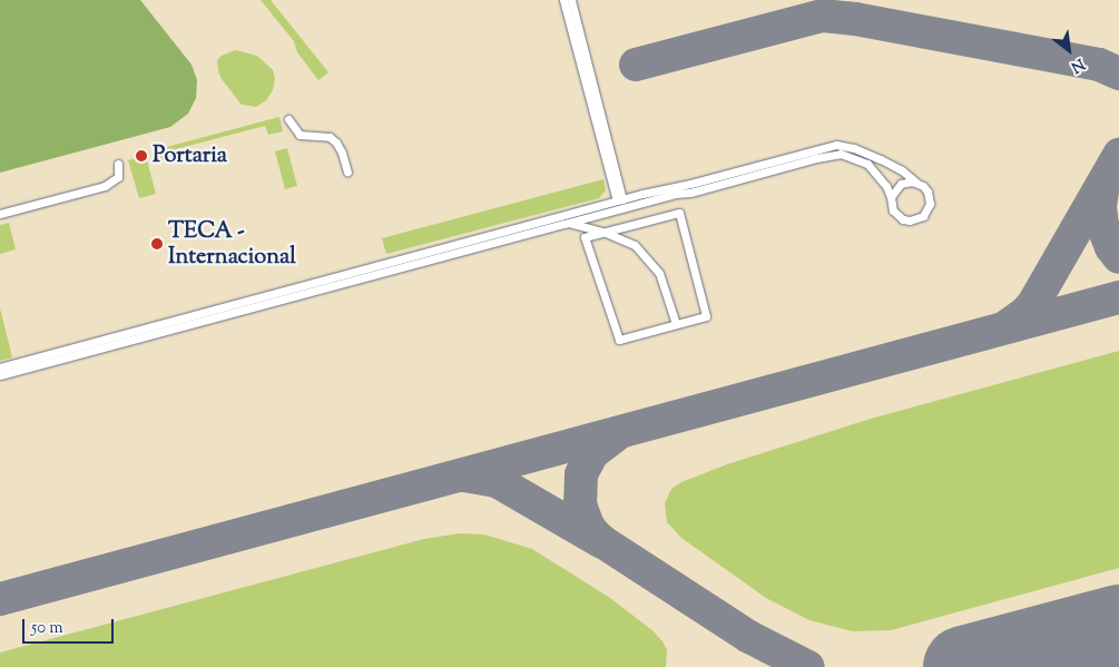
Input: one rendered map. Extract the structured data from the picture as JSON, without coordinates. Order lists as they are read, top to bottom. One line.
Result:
{"places":["Portaria","TECA - Internacional"],"scale_bar":"50 m","north":"bottom right"}
